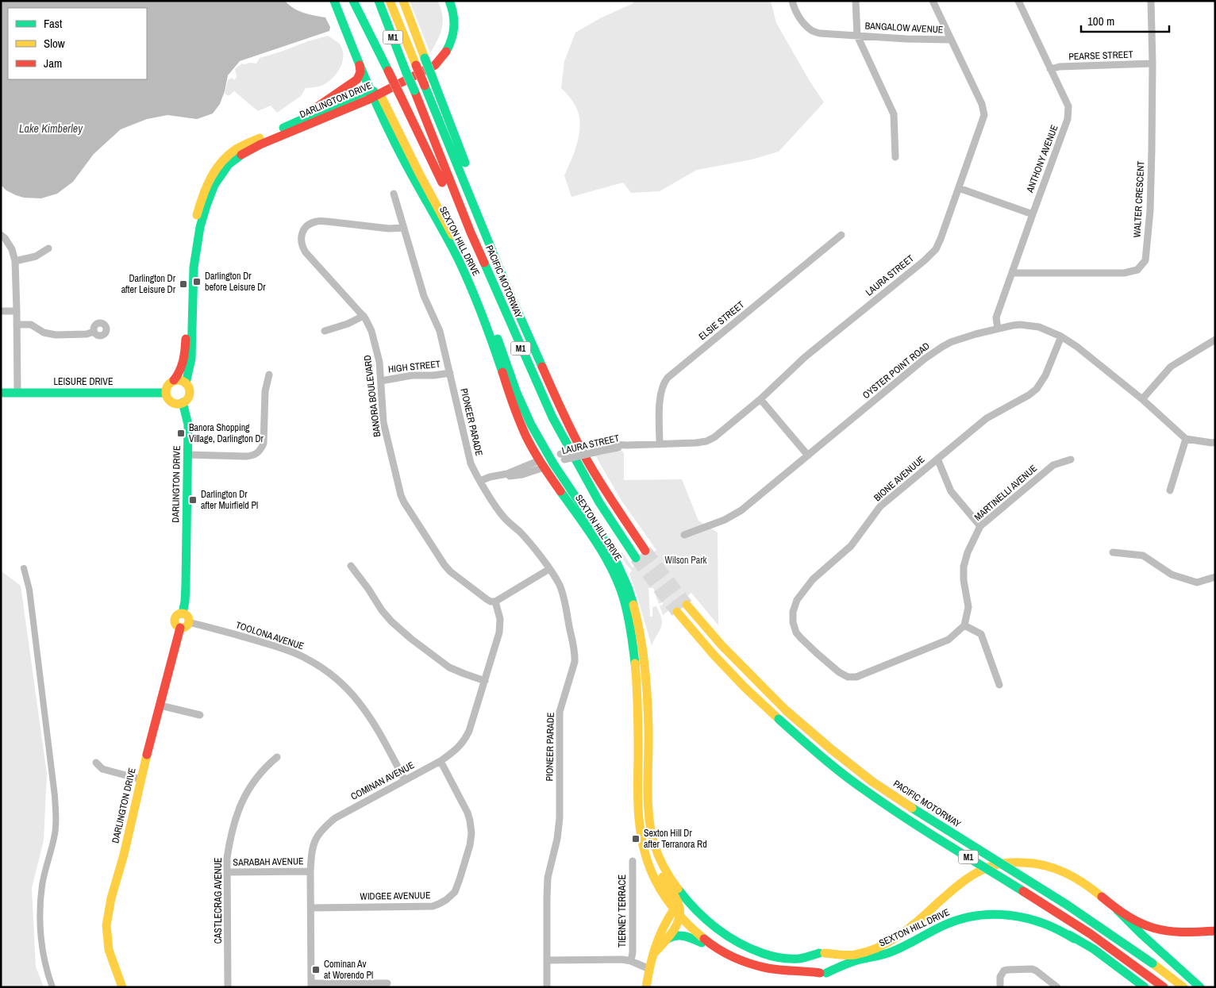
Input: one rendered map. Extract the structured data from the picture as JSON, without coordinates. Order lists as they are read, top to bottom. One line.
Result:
{"streets":{"main road":["M1","DARLINGTON DRIVE","SEXTON HILL DRIVE","PACIFIC MOTORWAY","LEISURE DRIVE"],"street":["BANGALOW AVENUE","PEARSE STREET","ANTHONY AVENUE","WALTER CRESCENT","LAURA STREET","ELSIE STREET","HIGH STREET","OYSTER POINT ROAD","BANORA BOULEVARD","PIONEER PARADE","BIONE AVENUUE","MARTINELLI AVENUE","TOOLONA AVENUE","COMINAN AVENUE","SARABAH AVENUE","WIDGEE AVENUUE","CASTLECRAG AVENUE","TIERNEY TERRACE"]},"crossings":[["BANGALOW AVENUE","LAURA STREET"],["PEARSE STREET","ANTHONY AVENUE"],["PEARSE STREET","WALTER CRESCENT"],["DARLINGTON DRIVE","SEXTON HILL DRIVE"],["DARLINGTON DRIVE","LEISURE DRIVE"],["DARLINGTON DRIVE","TOOLONA AVENUE"],["ANTHONY AVENUE","WALTER CRESCENT"],["ANTHONY AVENUE","OYSTER POINT ROAD"],["LAURA STREET","ELSIE STREET"],["HIGH STREET","BANORA BOULEVARD"],["HIGH STREET","PIONEER PARADE"],["OYSTER POINT ROAD","BIONE AVENUUE"],["BANORA BOULEVARD","PIONEER PARADE"],["BANORA BOULEVARD","COMINAN AVENUE"],["BIONE AVENUUE","MARTINELLI AVENUE"],["TOOLONA AVENUE","COMINAN AVENUE"],["COMINAN AVENUE","SARABAH AVENUE"],["COMINAN AVENUE","WIDGEE AVENUUE"],["SARABAH AVENUE","CASTLECRAG AVENUE"]],"water":["Lake Kimberley"],"parks":["Wilson Park"],"places":{"transit":["Darlington Dr before Leisure Dr","Darlington Dr after Leisure Dr","Banora Shopping Village, Darlington Dr","Darlington Dr after Muirfield Pl","Sexton Hill Dr after Terranora Rd","Cominan Av at Worendo Pl"]},"legend":["Fast","Slow","Jam"],"scale_bar":"100 m"}
